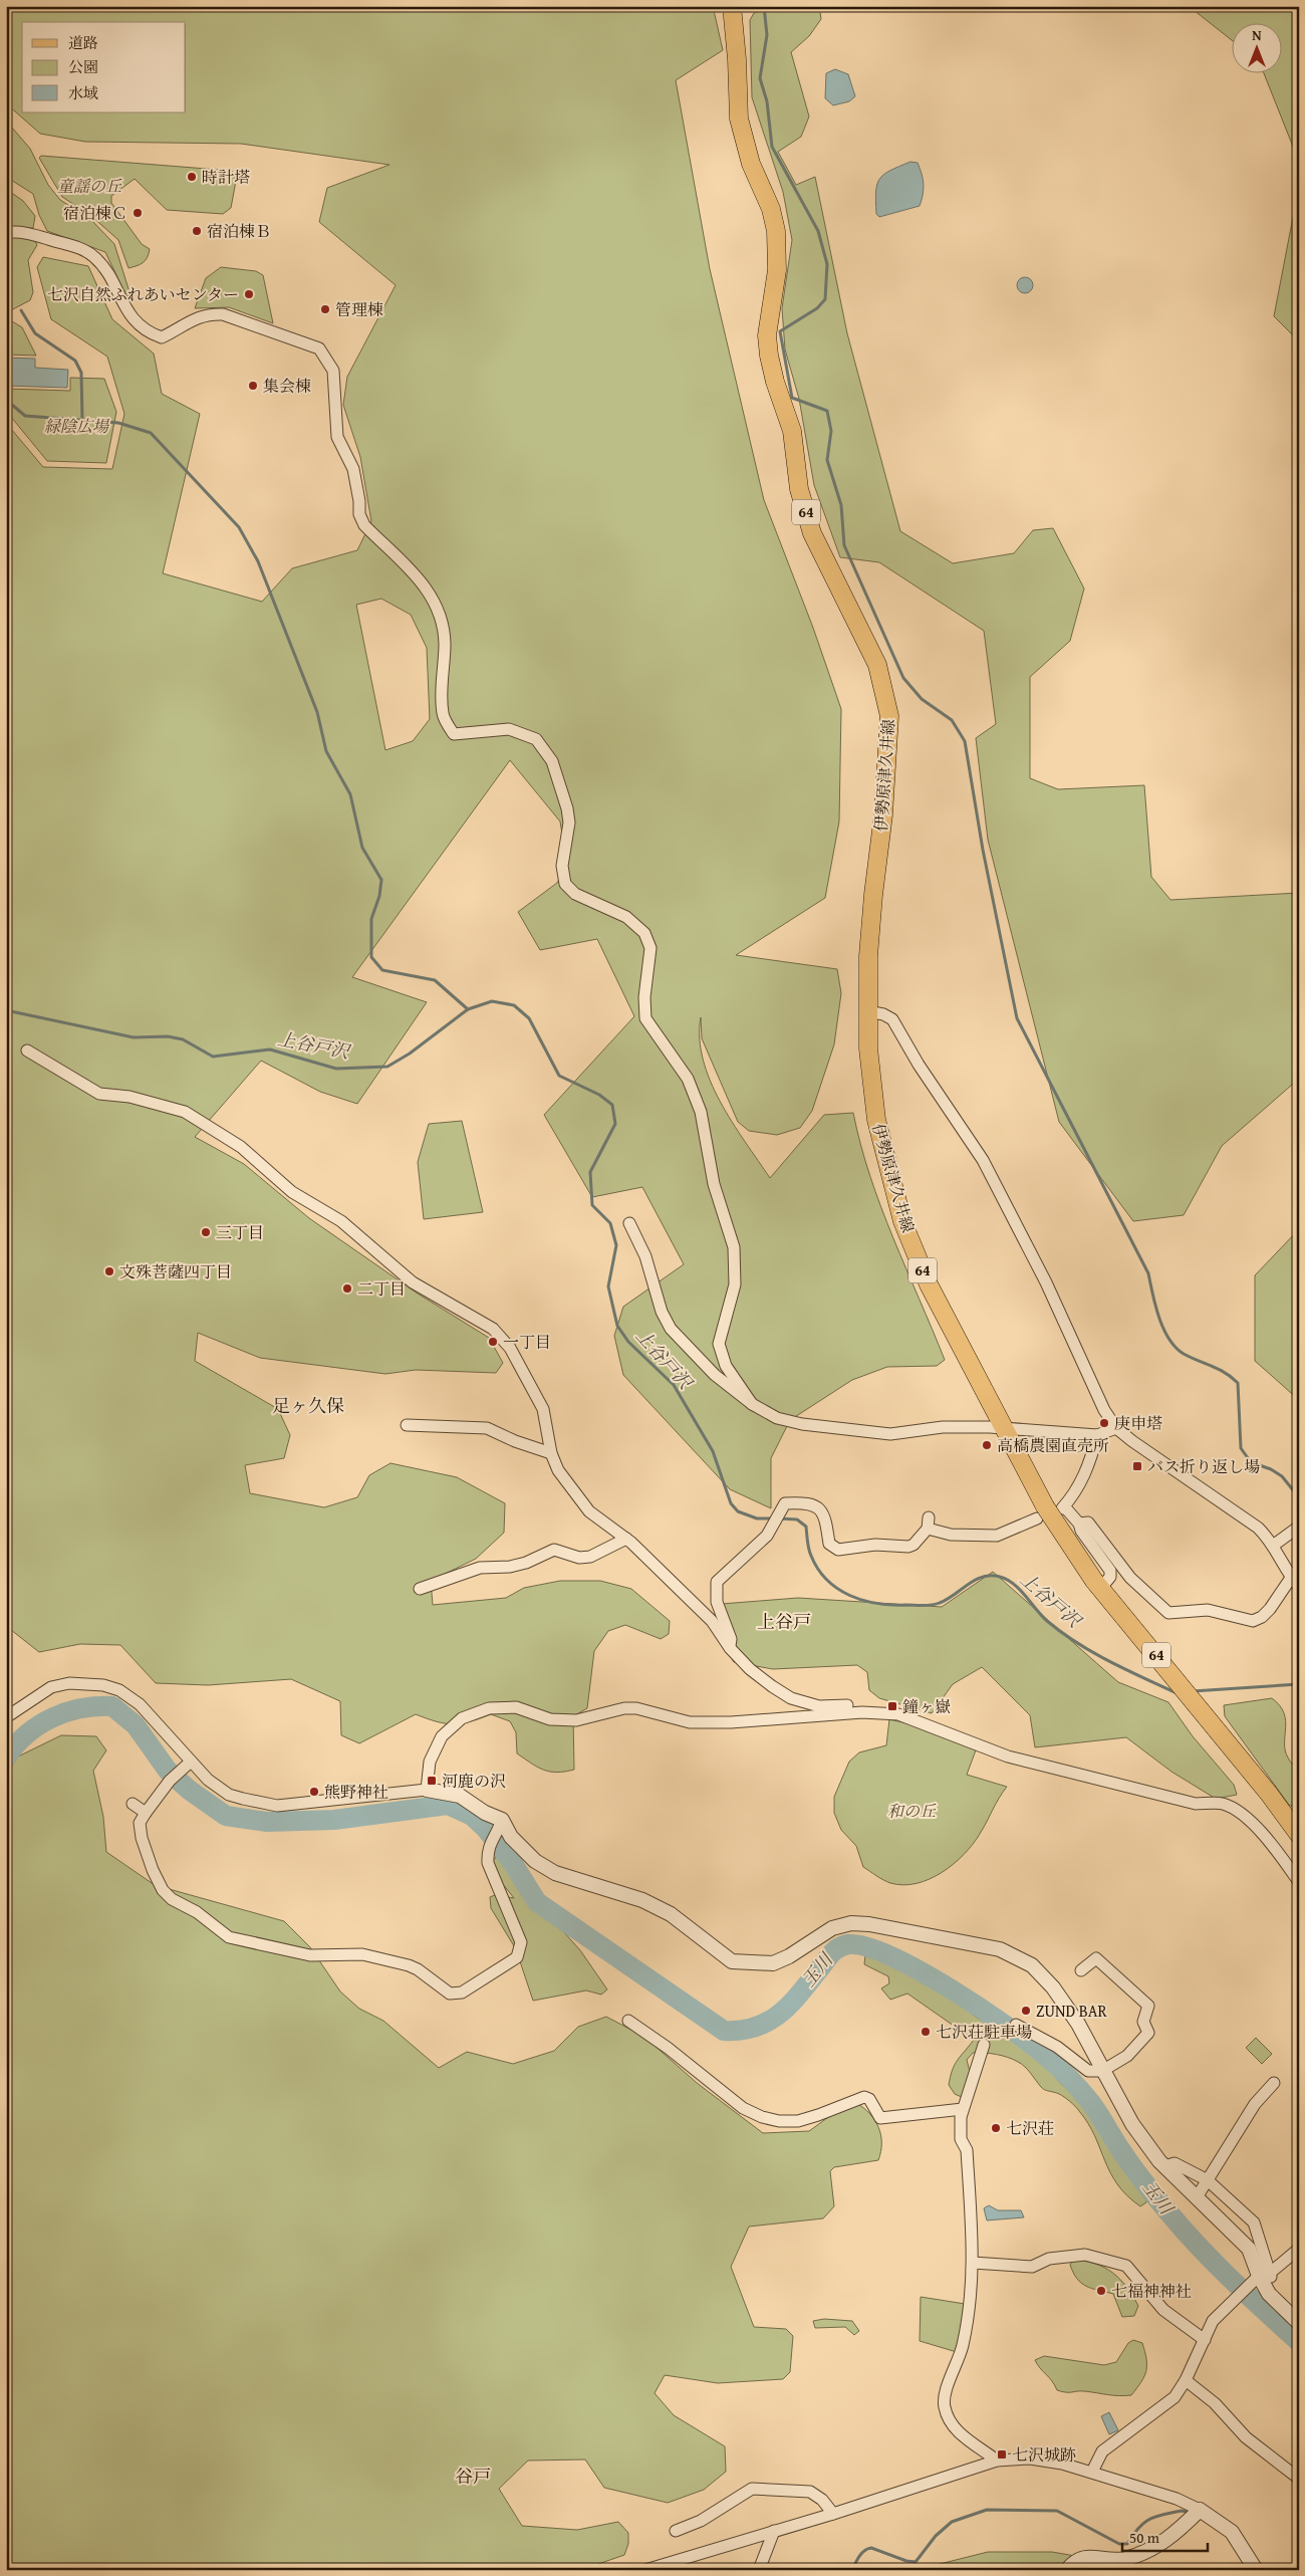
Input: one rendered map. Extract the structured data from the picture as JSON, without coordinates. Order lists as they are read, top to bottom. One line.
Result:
{"streets":{"main road":["64","伊勢原津久井線"]},"crossings":[["64","伊勢原津久井線"]],"districts":["足ヶ久保","上谷戸","谷戸"],"water":["上谷戸沢","玉川"],"parks":["童謡の丘","緑陰広場","和の丘"],"places":{"other":["時計塔","宿泊棟Ｃ","宿泊棟Ｂ","七沢自然ふれあいセンター","管理棟","集会棟","三丁目","文殊菩薩四丁目","二丁目","一丁目","庚申塔","高橋農園直売所","熊野神社","ZUND BAR","七沢荘駐車場","七沢荘","七福神神社"],"transit":["バス折り返し場","鐘ヶ嶽","河鹿の沢","七沢城跡"]},"legend":["道路","公園","水域"],"scale_bar":"50 m","north":"top"}
